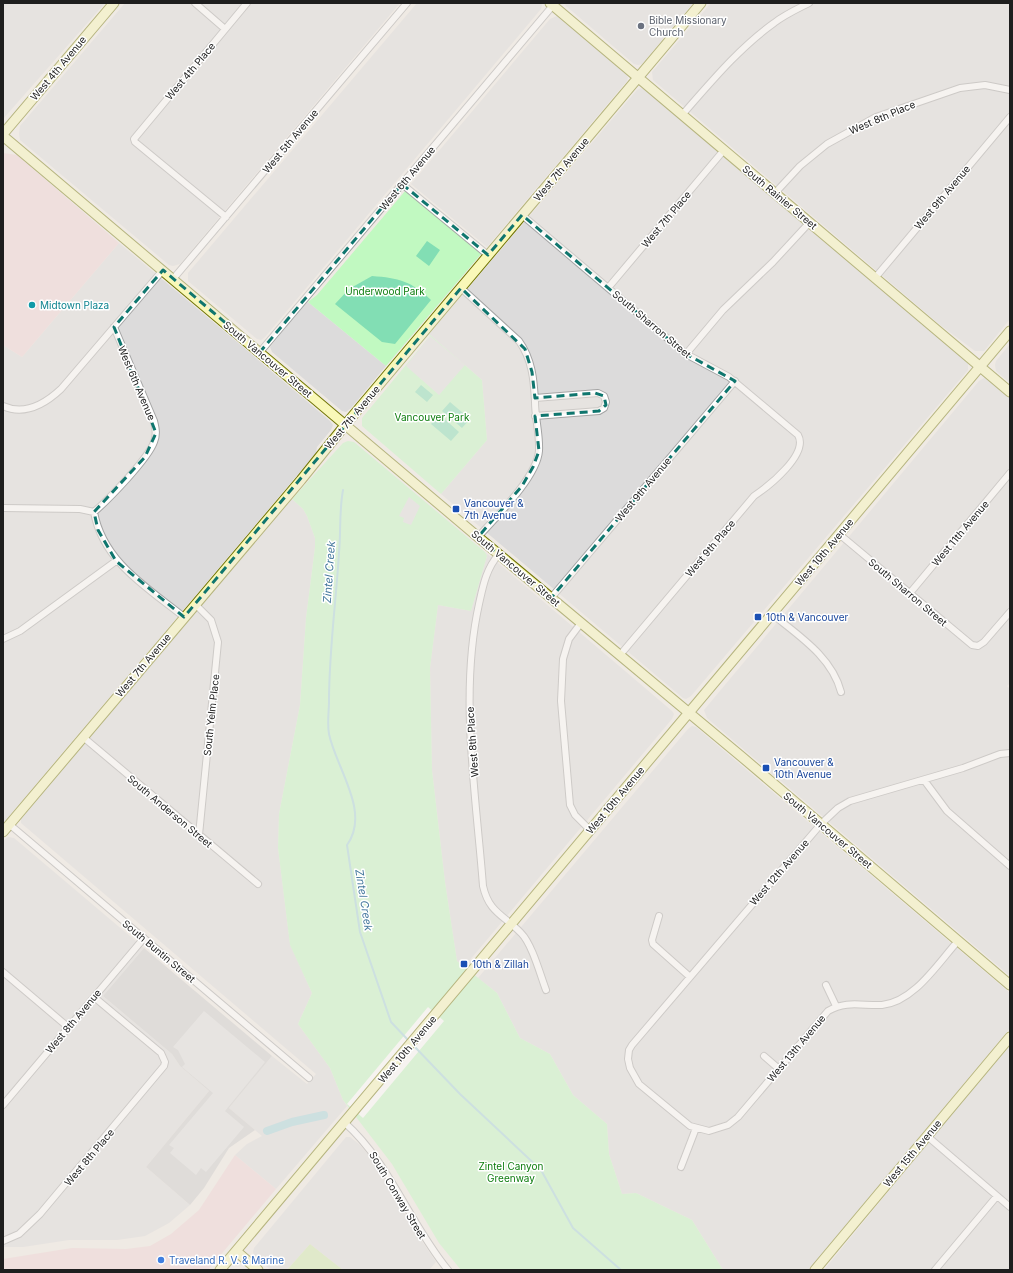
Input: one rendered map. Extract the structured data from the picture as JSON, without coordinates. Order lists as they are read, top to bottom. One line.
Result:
{"streets":{"street":["West 4th Avenue","West 4th Place","West 8th Place","West 5th Avenue","West 7th Avenue","West 6th Avenue","South Rainier Street","West 9th Avenue","West 7th Place","South Sharron Street","South Vancouver Street","West 11th Avenue","West 9th Place","West 10th Avenue","South Yelm Place","South Anderson Street","West 12th Avenue","South Buntin Street","West 8th Avenue","West 13th Avenue","West 15th Avenue","South Conway Street"]},"crossings":[["West 4th Avenue","South Vancouver Street"],["West 4th Place","West 5th Avenue"],["West 8th Place","South Rainier Street"],["West 8th Place","South Vancouver Street"],["West 8th Place","West 10th Avenue"],["West 8th Place","West 8th Avenue"],["West 5th Avenue","South Vancouver Street"],["West 7th Avenue","South Rainier Street"],["West 7th Avenue","South Sharron Street"],["West 7th Avenue","South Vancouver Street"],["West 7th Avenue","South Yelm Place"],["West 7th Avenue","South Anderson Street"],["West 7th Avenue","South Buntin Street"],["West 6th Avenue","South Rainier Street"],["West 6th Avenue","South Vancouver Street"],["South Rainier Street","West 9th Avenue"],["South Rainier Street","West 7th Place"],["South Rainier Street","West 10th Avenue"],["West 9th Avenue","South Sharron Street"],["West 9th Avenue","South Vancouver Street"],["West 7th Place","South Sharron Street"],["South Sharron Street","West 11th Avenue"],["South Sharron Street","West 9th Place"],["South Sharron Street","West 10th Avenue"],["South Vancouver Street","West 9th Place"],["South Vancouver Street","West 10th Avenue"],["South Vancouver Street","West 12th Avenue"],["West 10th Avenue","South Conway Street"],["South Yelm Place","South Anderson Street"],["West 12th Avenue","West 13th Avenue"],["South Buntin Street","West 8th Avenue"]],"water":["Zintel Creek"],"parks":["Underwood Park","Vancouver Park","Zintel Canyon Greenway"],"places":{"other":["Bible Missionary Church","Midtown Plaza","Traveland R. V. & Marine"],"transit":["Vancouver & 7th Avenue","10th & Vancouver","Vancouver & 10th Avenue","10th & Zillah"]}}
